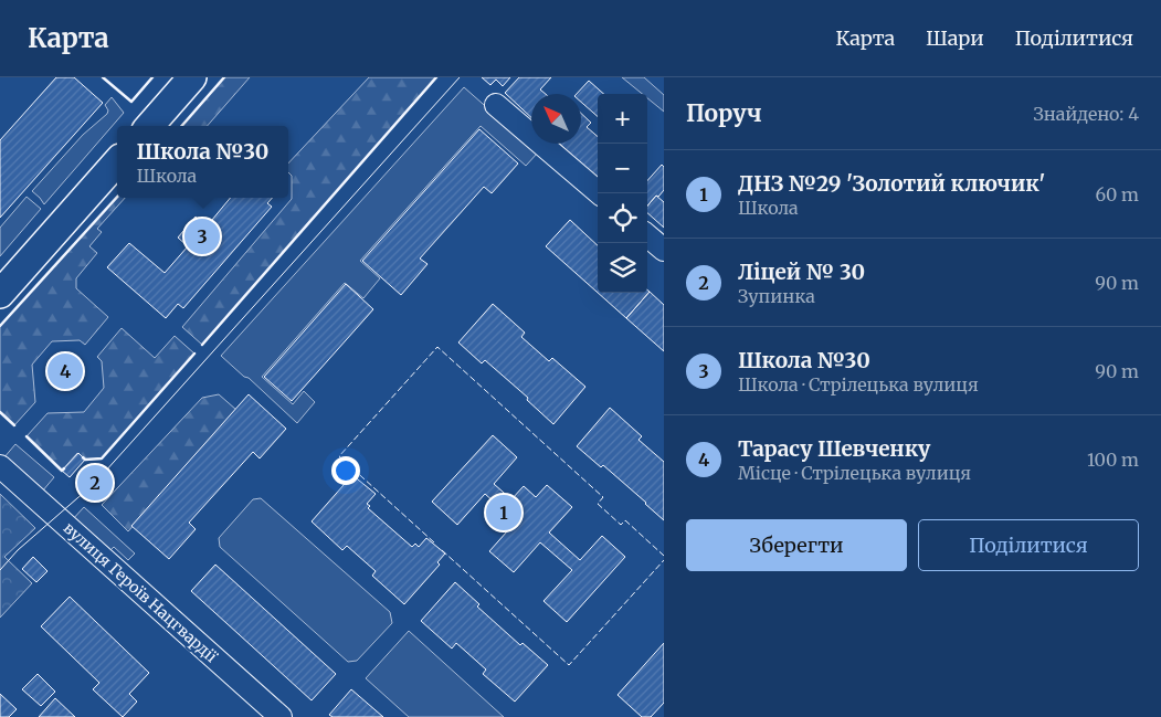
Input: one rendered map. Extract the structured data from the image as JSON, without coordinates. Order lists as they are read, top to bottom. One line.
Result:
{"streets":{"street":["вулиця Героїв Нацгвардії"]},"north":"top left","page":{"header":"Карта","nav":["Карта","Шари","Поділитися"],"heading":["Поруч","Знайдено: 4"],"map_buttons":["+","−"],"popup":["Школа №30","Школа"],"list":[{"mark":"1","name":"ДНЗ №29 'Золотий ключик'","note":"Школа","value":"60 m"},{"mark":"2","name":"Ліцей № 30","note":"Зупинка","value":"90 m"},{"mark":"3","name":"Школа №30","note":"Школа · Стрілецька вулиця","value":"90 m"},{"mark":"4","name":"Тарасу Шевченку","note":"Місце · Стрілецька вулиця","value":"100 m"}],"pins":["3","4","2","1"],"buttons":["Зберегти","Поділитися"]}}
